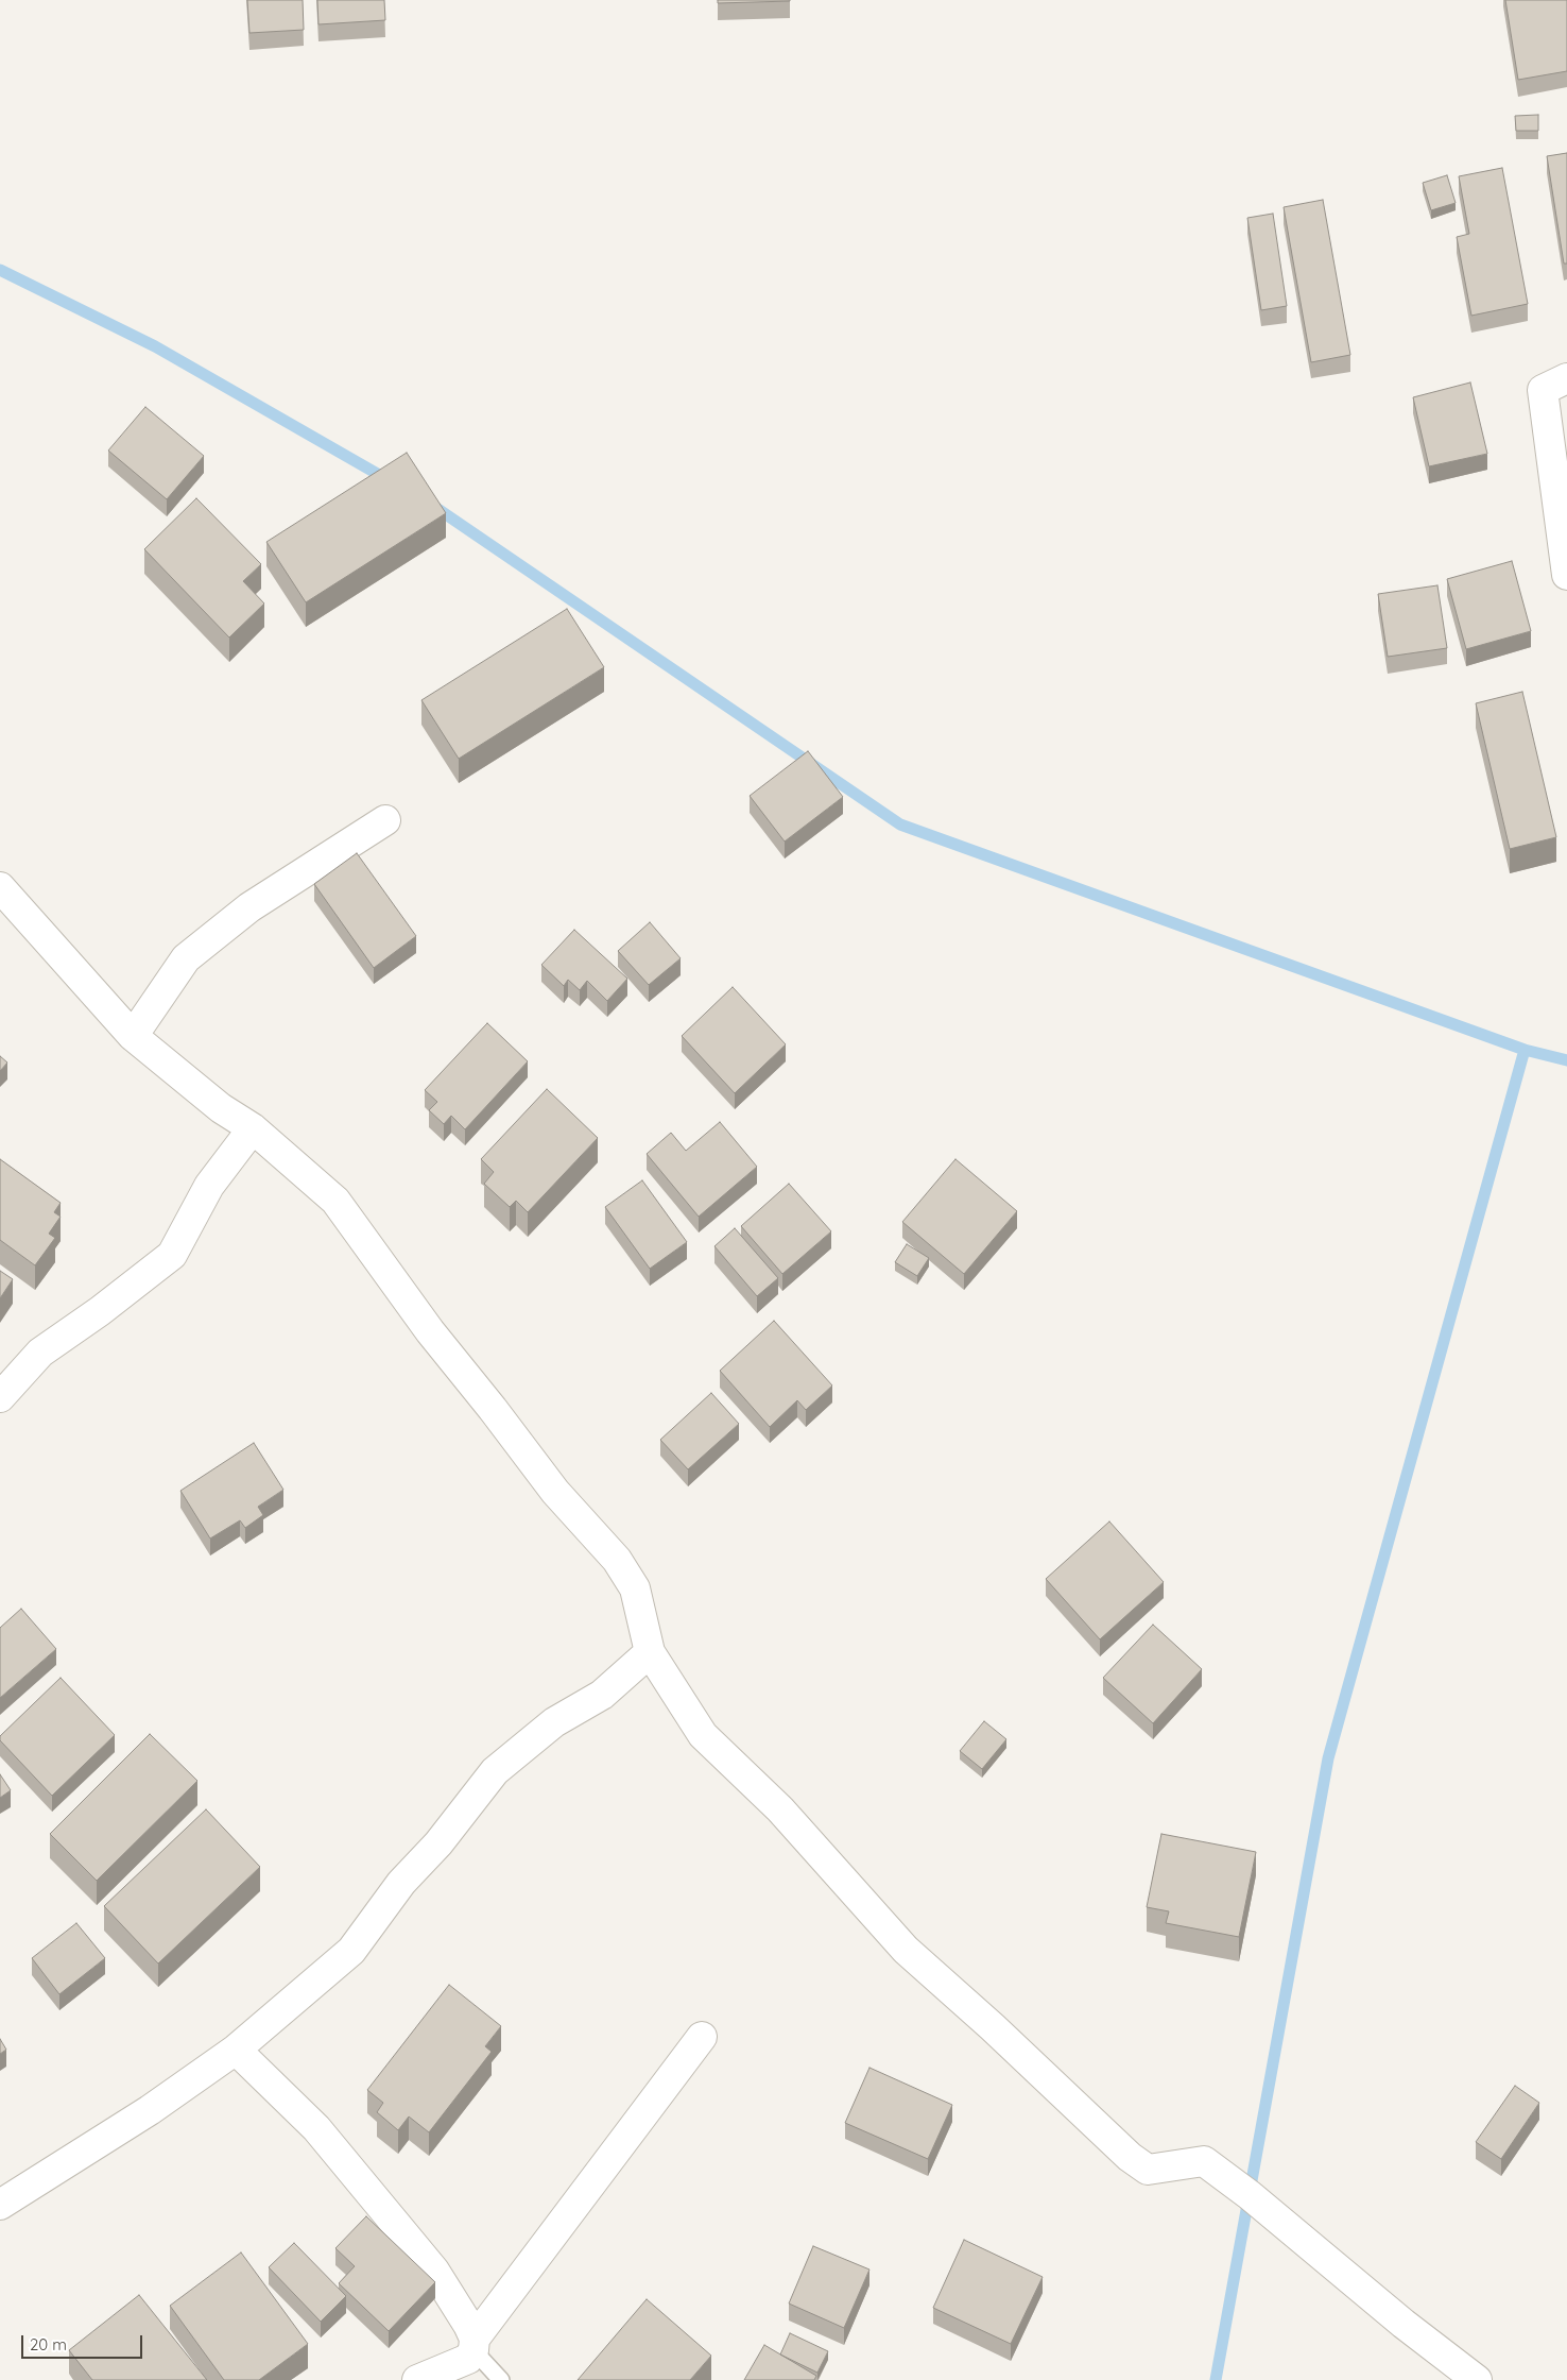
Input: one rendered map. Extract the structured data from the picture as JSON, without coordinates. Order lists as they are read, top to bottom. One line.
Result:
{"scale_bar":"20 m"}
